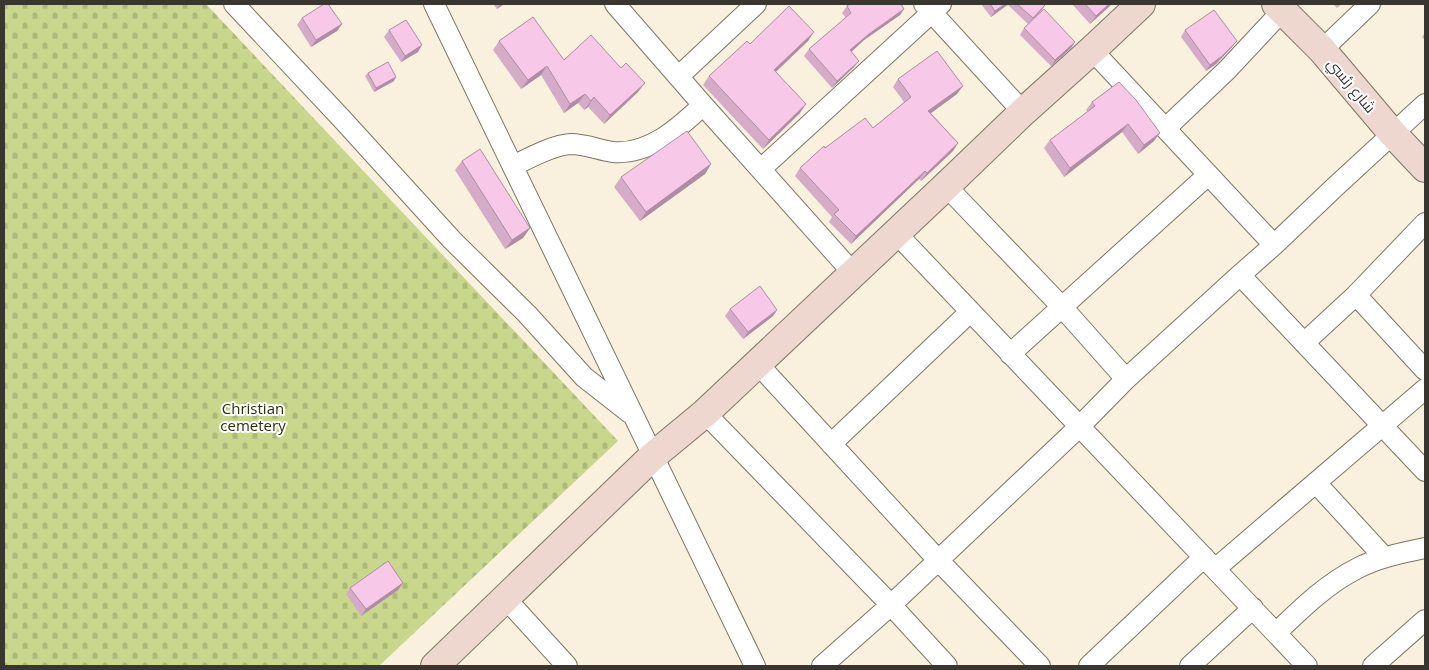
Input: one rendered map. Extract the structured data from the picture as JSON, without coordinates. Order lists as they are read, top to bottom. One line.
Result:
{"streets":{"street":["شارع رئسي"]},"parks":["Christian cemetery"]}
